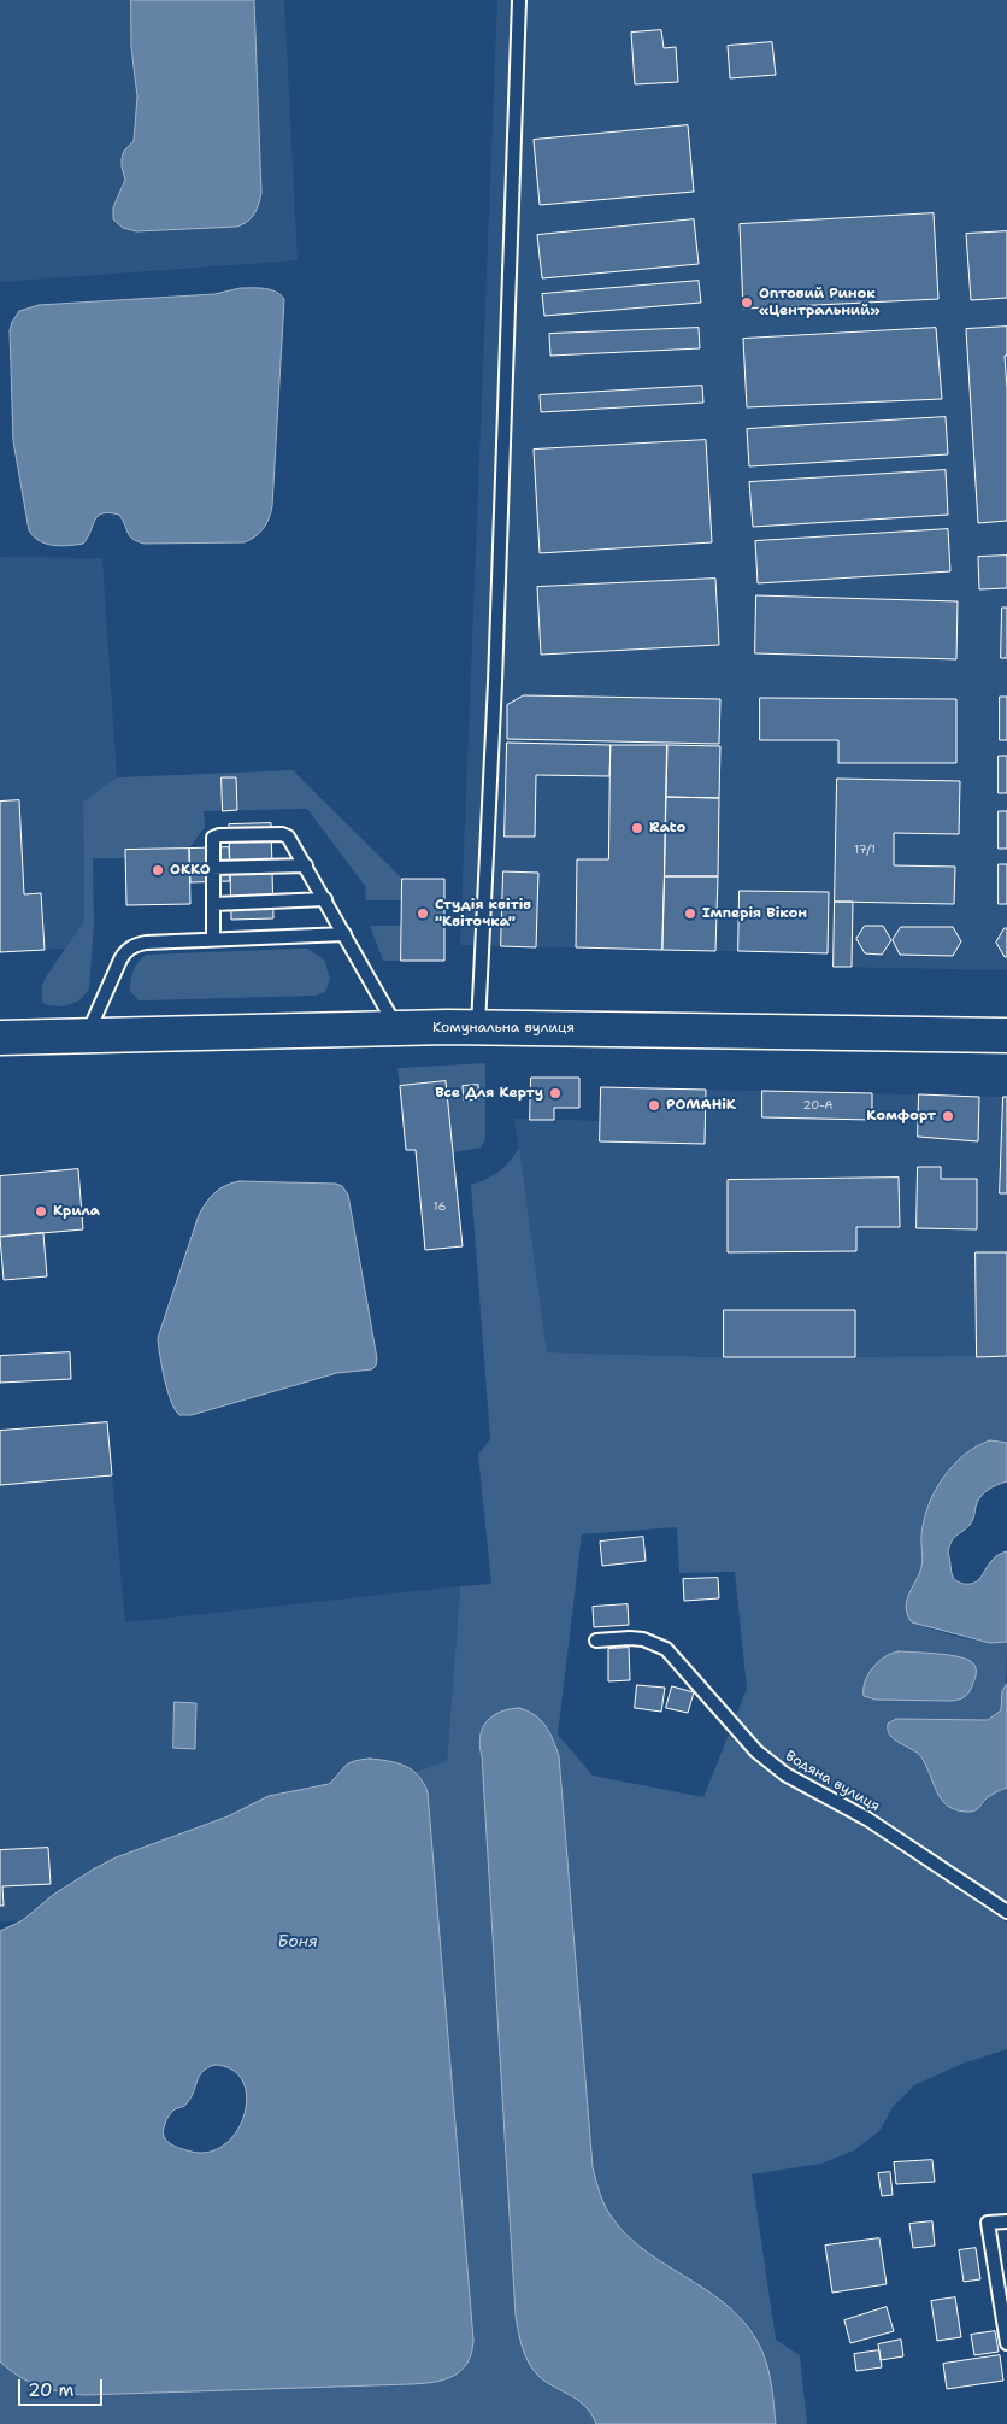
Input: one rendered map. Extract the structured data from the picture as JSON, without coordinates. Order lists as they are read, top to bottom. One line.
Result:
{"streets":{"main road":["Комунальна вулиця"],"lane":["Водяна вулиця"]},"water":["Боня"],"places":["Оптовий Ринок «Центральний»","Rato","ОККО","Студія квітів \"Квіточка\"","Імперія Вікон","Все Для Керту","РОМАНіК","Комфорт","Крила"],"house_numbers":["17/1","20-А","16"],"scale_bar":"20 m"}
